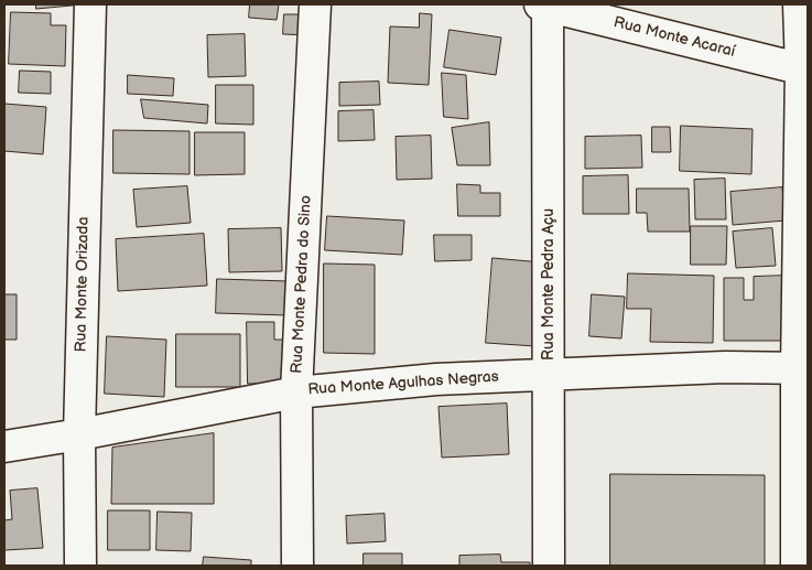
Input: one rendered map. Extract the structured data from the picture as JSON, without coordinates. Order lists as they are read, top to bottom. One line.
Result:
{"streets":{"street":["Rua Monte Acaraí","Rua Monte Orizada","Rua Monte Pedra do Sino","Rua Monte Pedra Açu","Rua Monte Agulhas Negras"]},"crossings":[["Rua Monte Acaraí","Rua Monte Pedra Açu"],["Rua Monte Orizada","Rua Monte Agulhas Negras"],["Rua Monte Pedra do Sino","Rua Monte Agulhas Negras"],["Rua Monte Pedra Açu","Rua Monte Agulhas Negras"]]}
